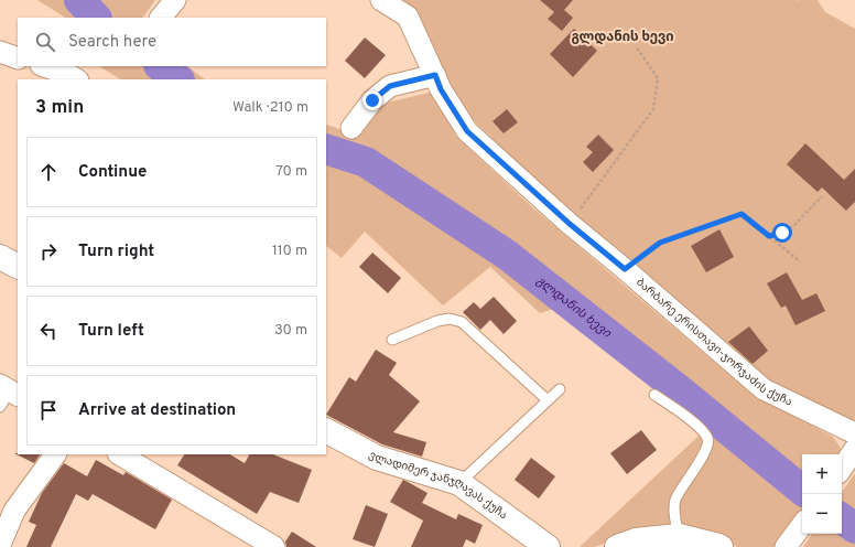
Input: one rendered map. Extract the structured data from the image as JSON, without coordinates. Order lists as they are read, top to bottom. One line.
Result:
{"streets":{"street":["ბარბარე ერისთავი-ჯორჯაძის ქუჩა","ვლადიმერ ჯანჯღავას ქუჩა"]},"districts":["გლდანის ხევი"],"water":["გლდანის ხევი"],"page":{"search":"Search here","heading":["3 min","Walk · 210 m"],"list":[["Continue","70 m"],["Turn right","110 m"],["Turn left","30 m"],"Arrive at destination"],"map_buttons":["+","−"]}}
